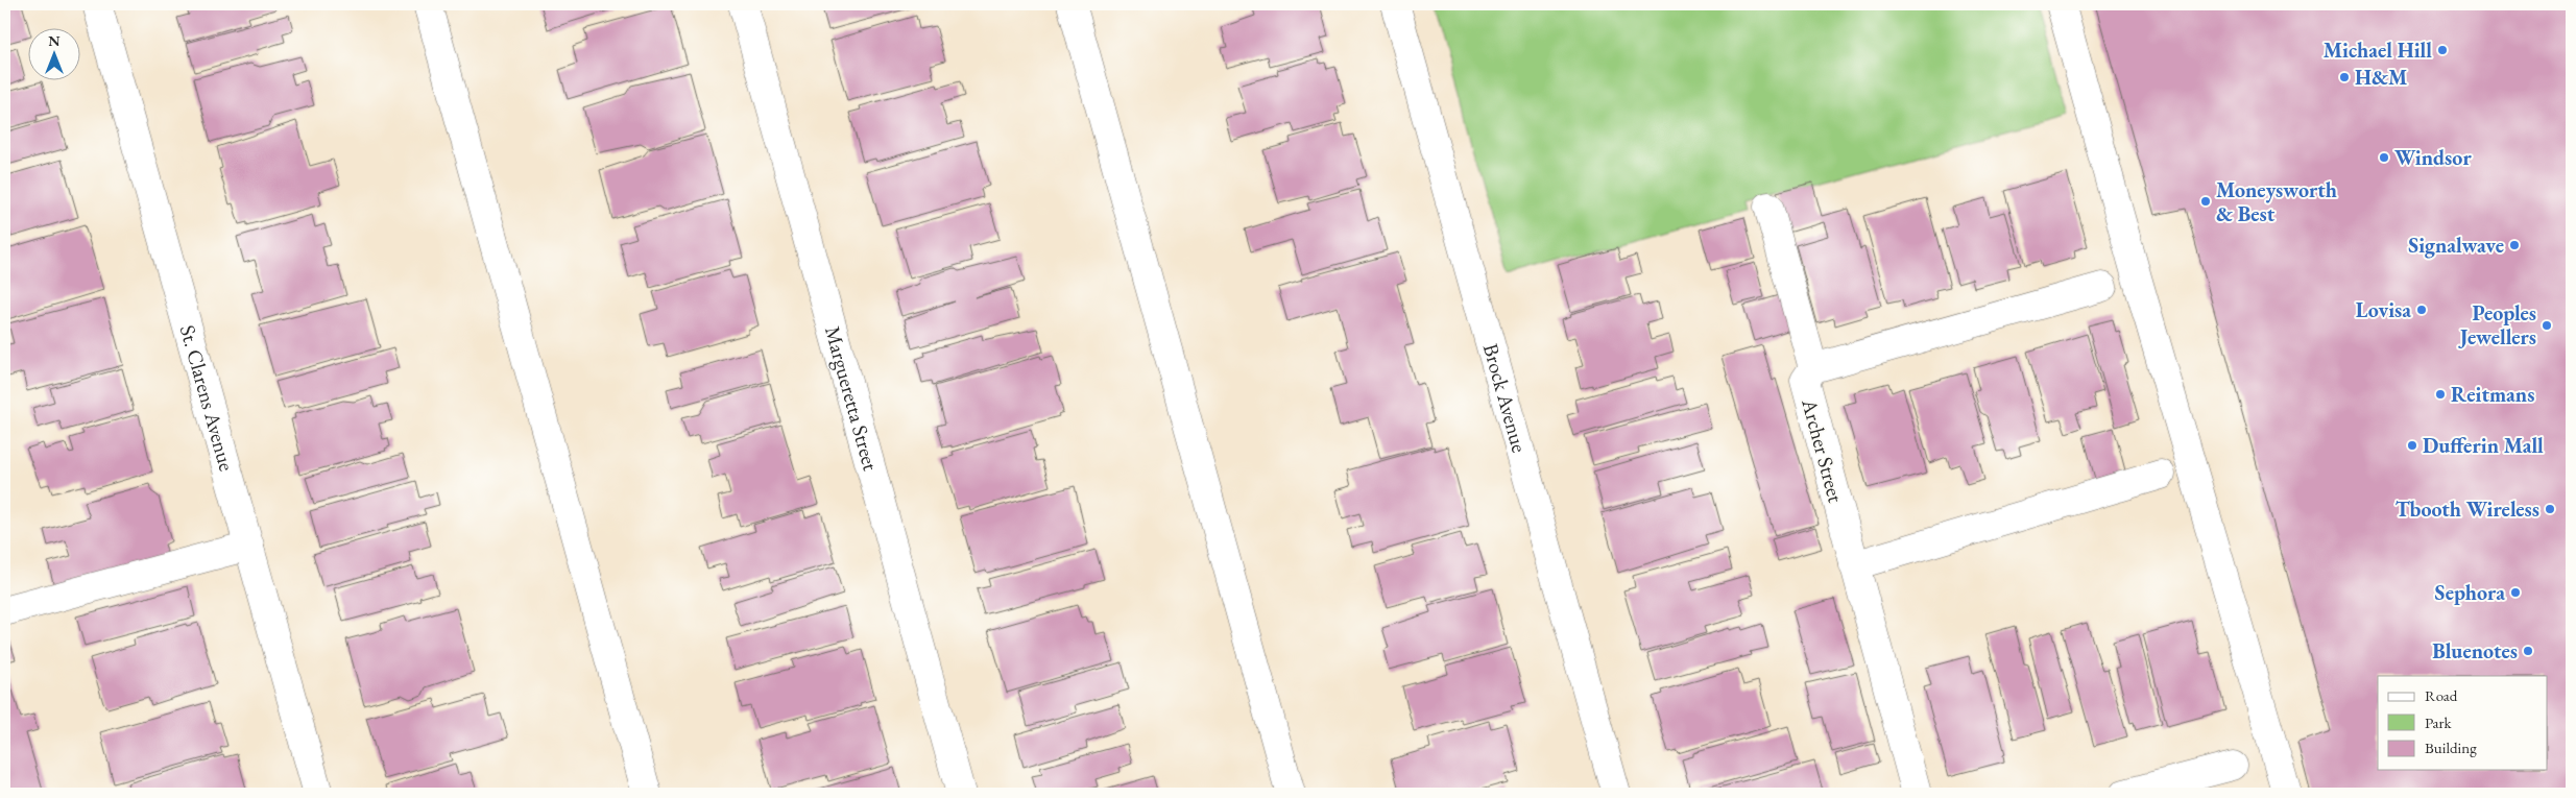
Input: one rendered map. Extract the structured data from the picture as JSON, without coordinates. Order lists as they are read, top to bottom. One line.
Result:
{"streets":{"street":["St. Clarens Avenue","Brock Avenue","Margueretta Street","Archer Street"]},"places":["Michael Hill","H&M","Windsor","Moneysworth & Best","Signalwave","Lovisa","Peoples Jewellers","Reitmans","Dufferin Mall","Tbooth Wireless","Sephora","Bluenotes"],"legend":["Road","Park","Building"],"north":"top"}
